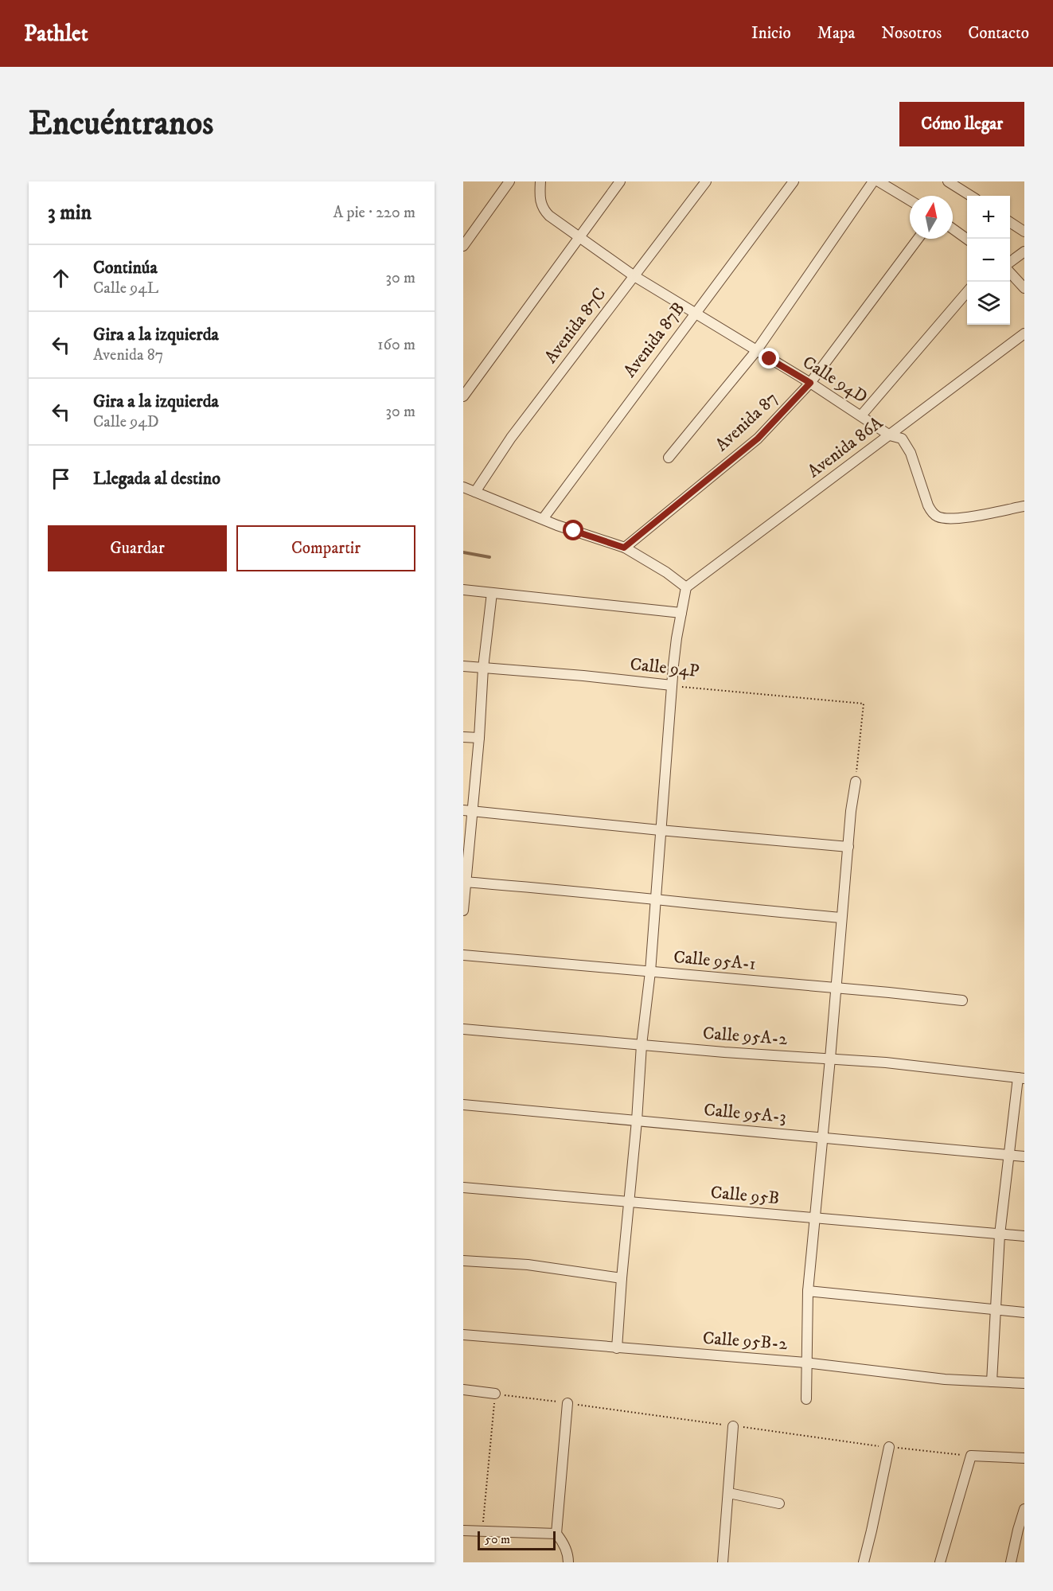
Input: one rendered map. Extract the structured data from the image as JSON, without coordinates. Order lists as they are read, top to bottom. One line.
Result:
{"streets":{"street":["Avenida 87C","Avenida 87B","Calle 94D","Avenida 87","Avenida 86A","Calle 94P","Calle 95A-1","Calle 95A-2","Calle 95A-3","Calle 95B","Calle 95B-2"]},"crossings":[["Avenida 87C","Calle 94D"],["Avenida 87B","Calle 94D"],["Calle 94D","Avenida 87"],["Calle 94D","Avenida 86A"]],"scale_bar":"50 m","north":"top","page":{"header":"Pathlet","nav":["Inicio","Mapa","Nosotros","Contacto"],"buttons":["Cómo llegar",["Guardar","Compartir"]],"title":"Encuéntranos","heading":["3 min","A pie · 220 m"],"map_buttons":["+","−"],"list":[["Continúa","Calle 94L","30 m"],["Gira a la izquierda","Avenida 87","160 m"],["Gira a la izquierda","Calle 94D","30 m"],"Llegada al destino"],"scale":"50 m"}}
